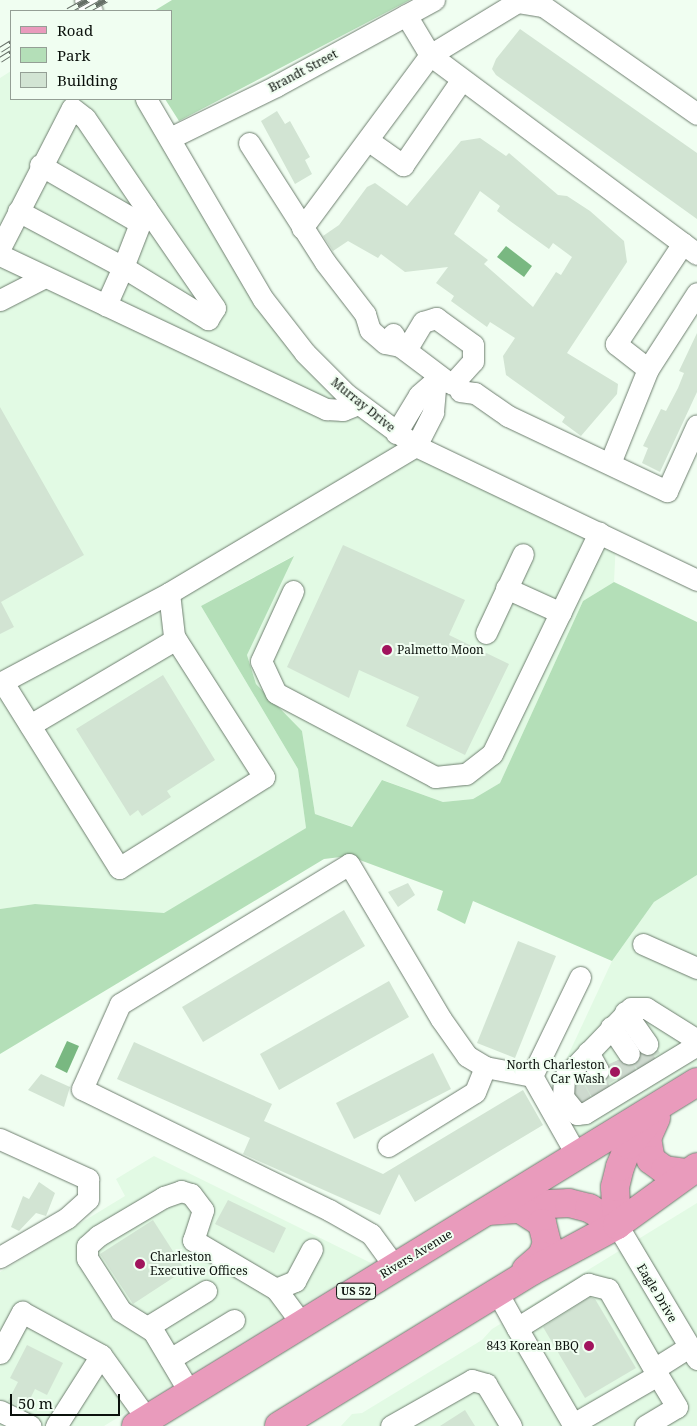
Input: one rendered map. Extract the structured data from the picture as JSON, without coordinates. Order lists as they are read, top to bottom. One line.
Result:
{"streets":{"main road":["Rivers Avenue","US 52"],"street":["Brandt Street","Murray Drive","Eagle Drive"]},"crossings":[["Brandt Street","Murray Drive"]],"places":["Palmetto Moon","North Charleston Car Wash","Charleston Executive Offices","843 Korean BBQ"],"legend":["Road","Park","Building"],"scale_bar":"50 m"}
